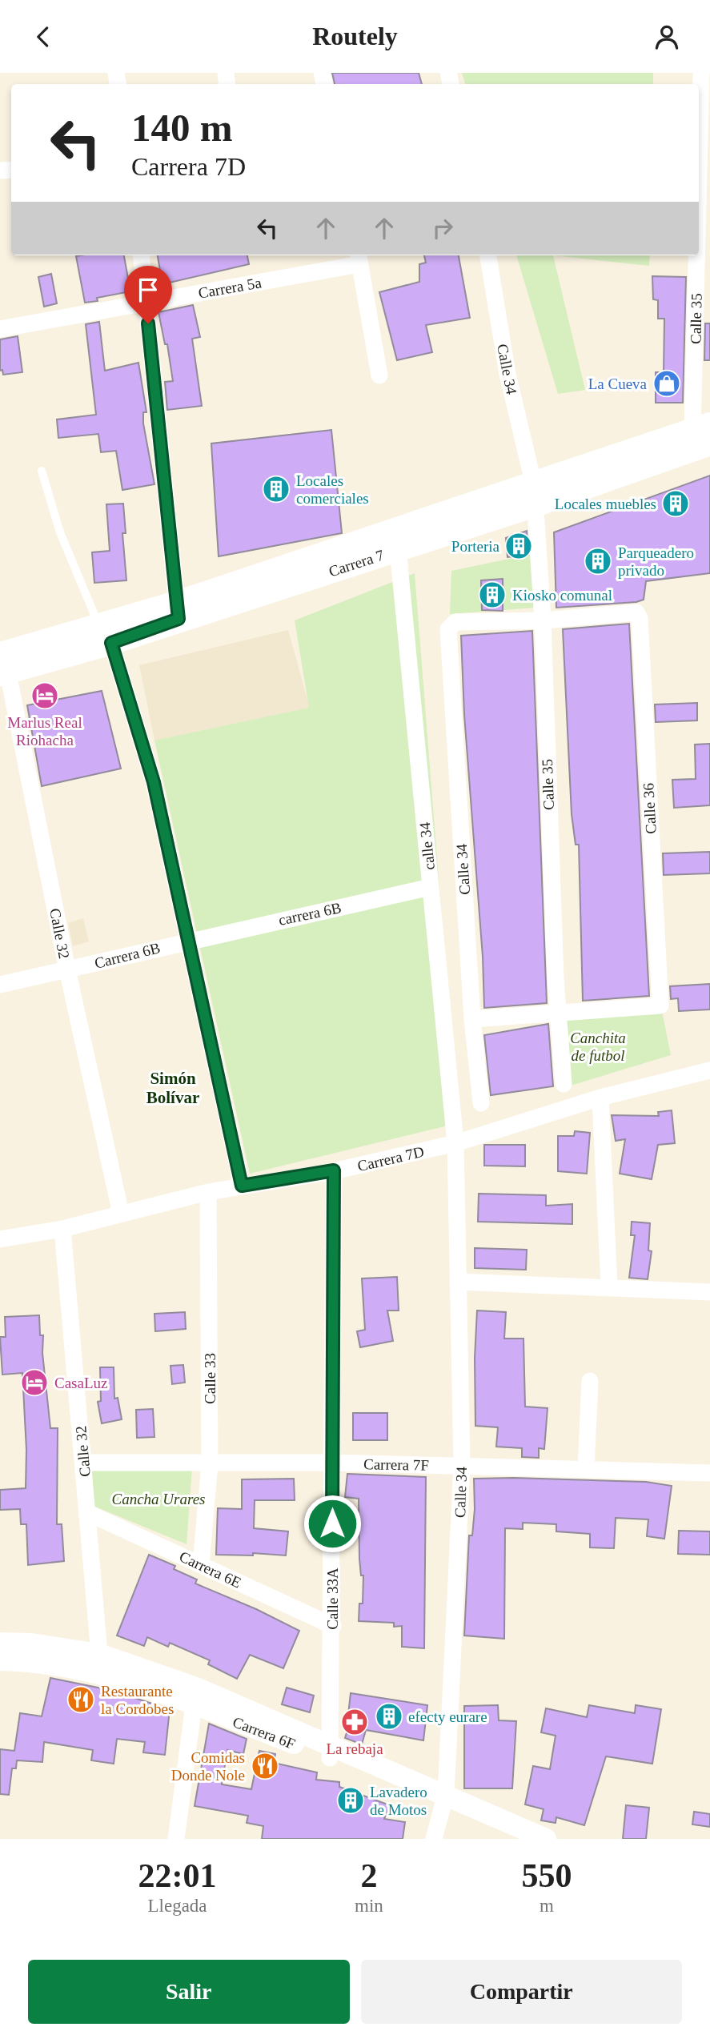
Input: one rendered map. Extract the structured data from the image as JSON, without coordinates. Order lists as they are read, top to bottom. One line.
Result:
{"streets":{"main road":["Carrera 7"],"street":["Carrera 5a","Calle 35","Calle 34","Calle 36","calle 34","carrera 6B","Calle 32","Carrera 6B","Carrera 7D","Calle 33","Carrera 7F","Carrera 6E","Calle 33A"]},"crossings":[["Calle 35","Calle 34"],["Calle 35","Carrera 7"],["Calle 35","Calle 36"],["Calle 34","Carrera 7"],["Calle 34","Calle 36"],["Calle 34","calle 34"],["Calle 34","Carrera 7D"],["Calle 34","Carrera 7F"],["Carrera 7","calle 34"],["Carrera 7","Calle 32"],["calle 34","carrera 6B"],["calle 34","Carrera 7D"],["carrera 6B","Carrera 6B"],["Calle 32","Carrera 6B"],["Calle 32","Carrera 7D"],["Calle 32","Carrera 7F"],["Calle 32","Carrera 6E"],["Carrera 7D","Calle 33"],["Carrera 7D","Calle 33A"],["Calle 33","Carrera 7F"],["Calle 33","Carrera 6E"],["Carrera 7F","Calle 33A"],["Carrera 6E","Calle 33A"]],"districts":["Simón Bolívar"],"parks":["Canchita de futbol","Cancha Urares"],"places":{"shop":["La Cueva"],"building":["Locales comerciales","Locales muebles","Porteria","Parqueadero privado","Kiosko comunal","efecty eurare","Lavadero de Motos"],"hotel":["Marlus Real Riohacha","CasaLuz"],"restaurant":["Restaurante la Cordobes","Comidas Donde Nole"],"pharmacy":["La rebaja"]},"page":{"header":"Routely","turn":["140 m","Carrera 7D"],"eta":["22:01","Llegada","2","min","550","m"],"buttons":["Salir","Compartir"]}}
